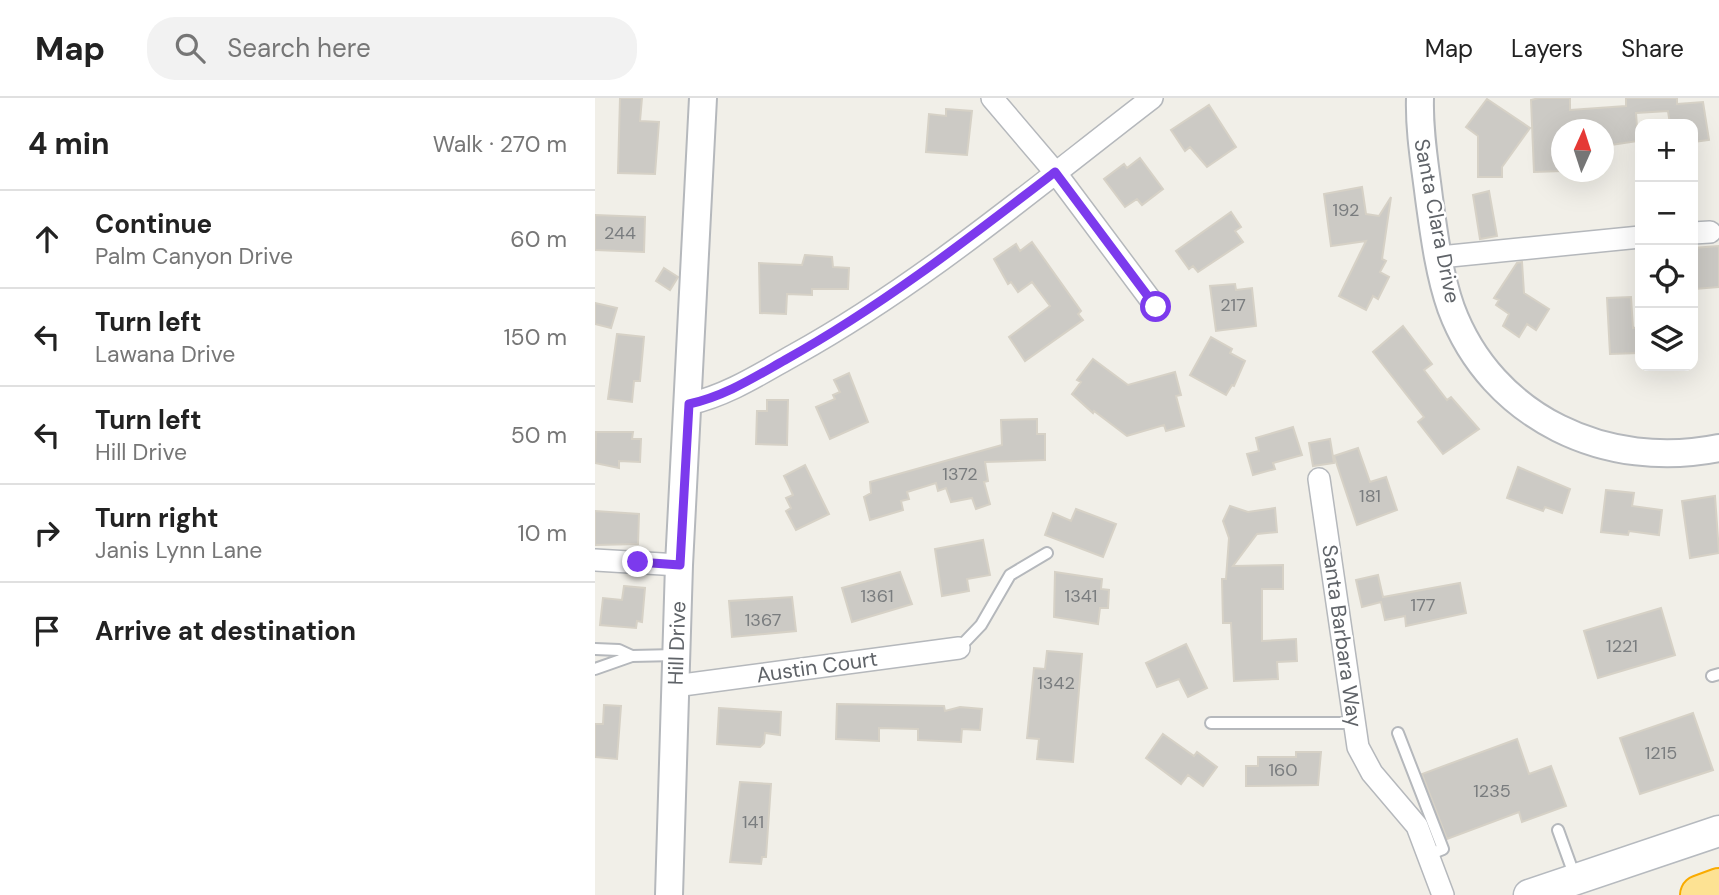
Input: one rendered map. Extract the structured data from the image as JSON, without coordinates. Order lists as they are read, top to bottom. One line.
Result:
{"streets":{"street":["Santa Clara Drive","Santa Barbara Way","Hill Drive","Austin Court"]},"crossings":[["Hill Drive","Austin Court"]],"house_numbers":["192","244","217","1372","181","1361","1341","177","1367","1221","1342","1215","160","1235","141"],"north":"top","page":{"header":"Map","search":"Search here","nav":["Map","Layers","Share"],"heading":["4 min","Walk · 270 m"],"map_buttons":["+","−"],"list":[["Continue","Palm Canyon Drive","60 m"],["Turn left","Lawana Drive","150 m"],["Turn left","Hill Drive","50 m"],["Turn right","Janis Lynn Lane","10 m"],"Arrive at destination"]}}
